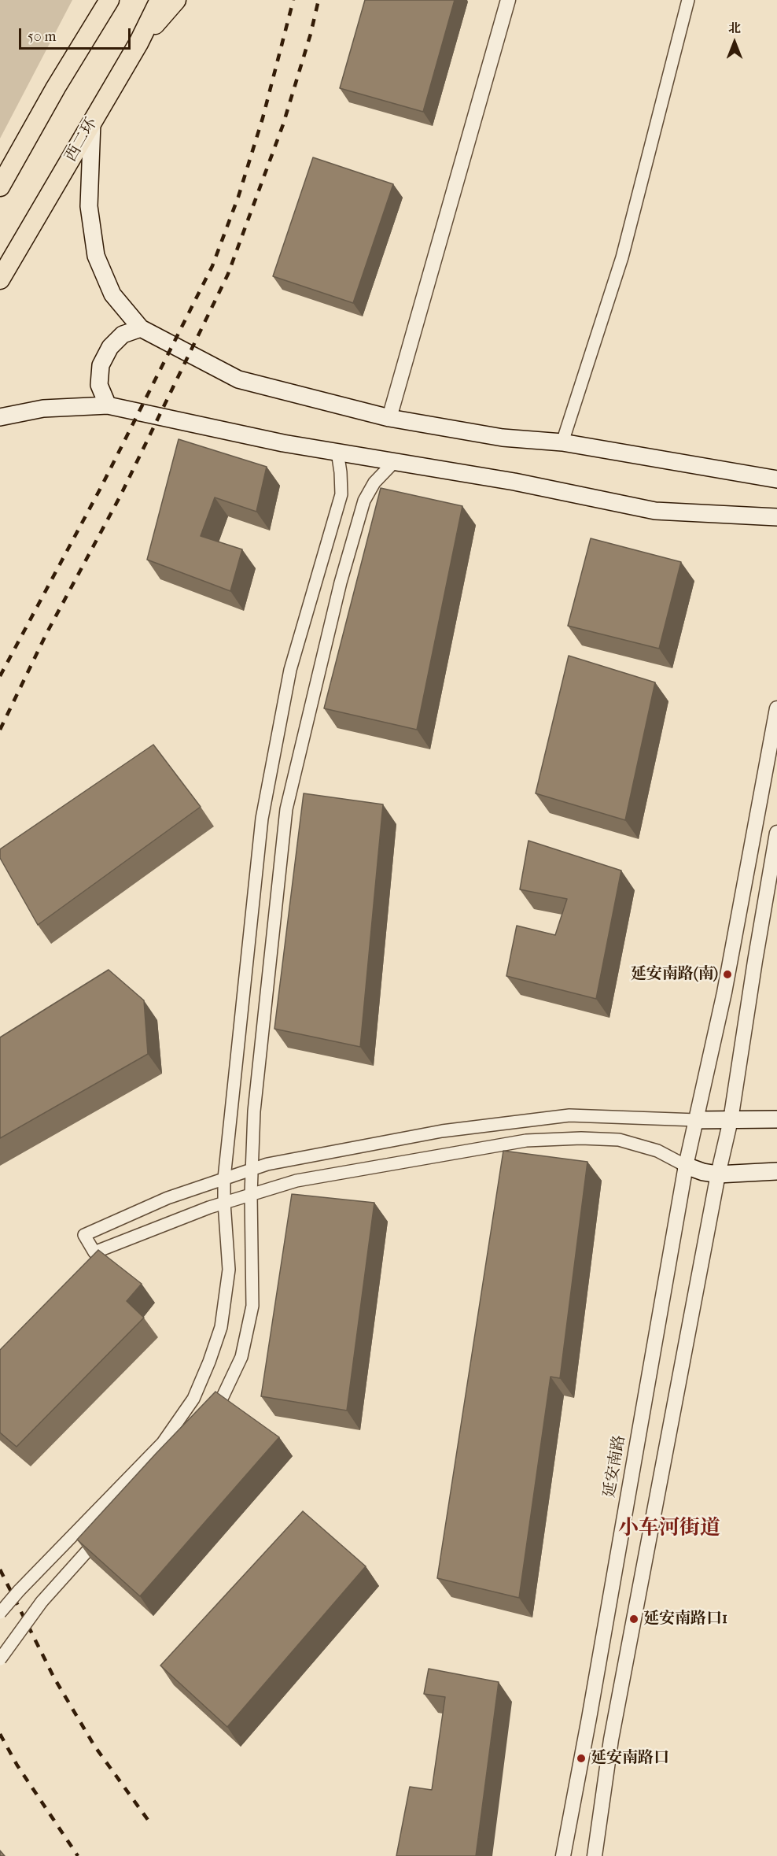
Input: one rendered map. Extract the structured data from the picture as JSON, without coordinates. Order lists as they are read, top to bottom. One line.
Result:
{"streets":{"highway":["西二环"],"street":["延安南路"]},"districts":["小车河街道"],"places":["延安南路(南)","延安南路口1","延安南路口"],"scale_bar":"50 m","north":"top"}
